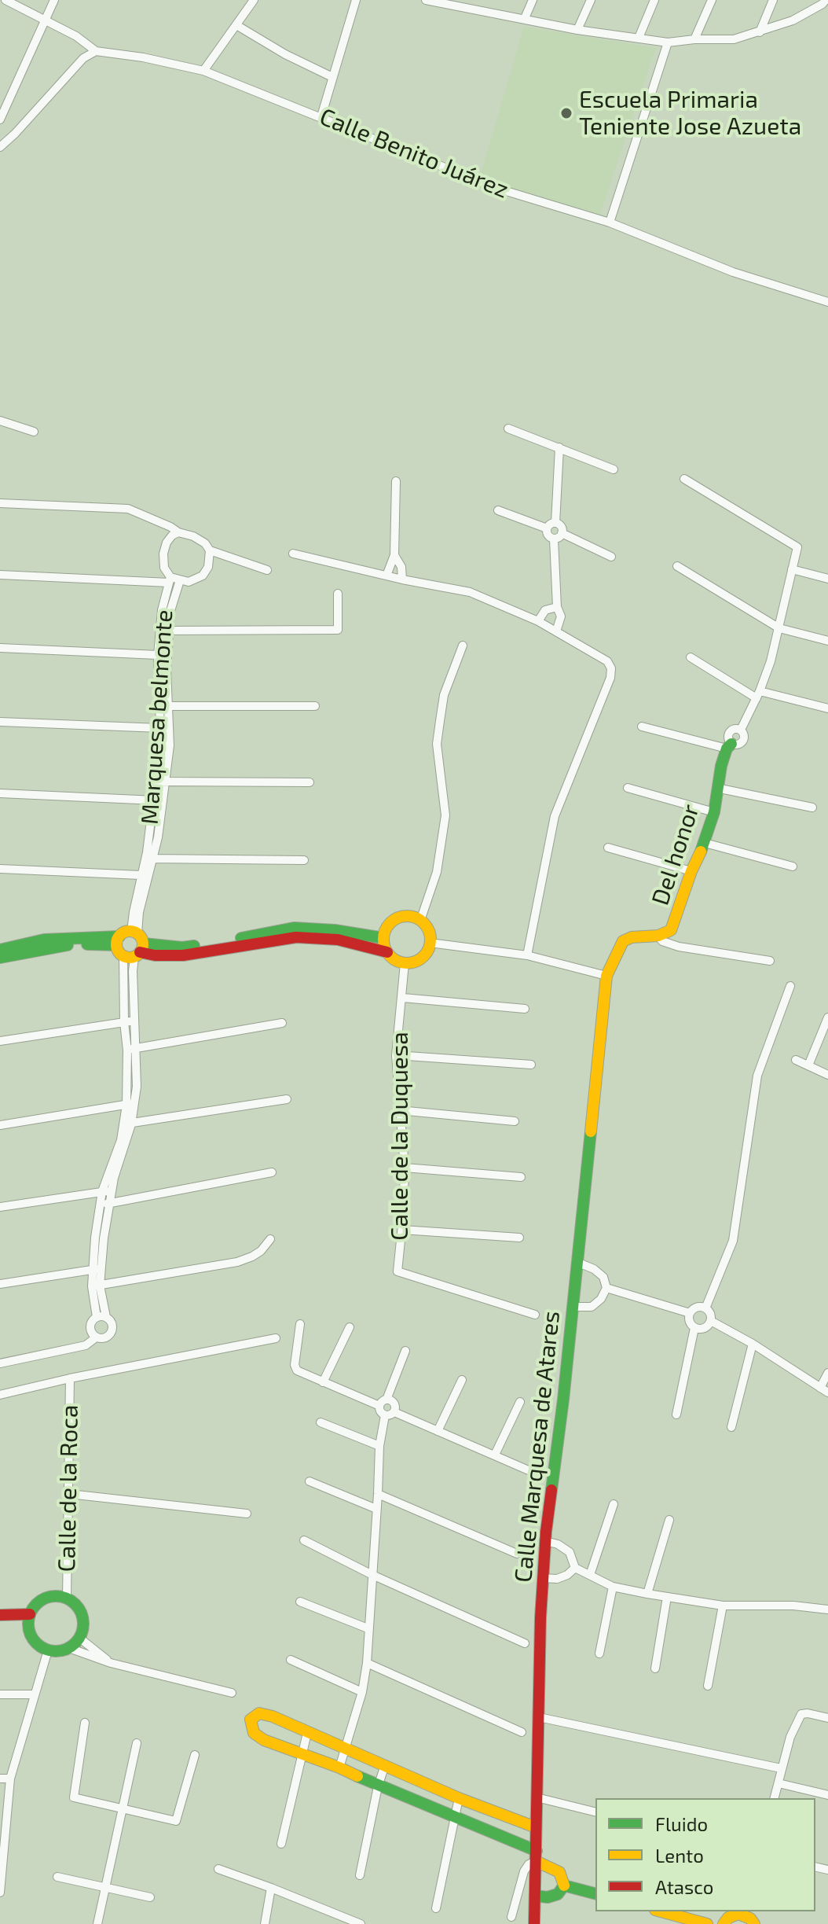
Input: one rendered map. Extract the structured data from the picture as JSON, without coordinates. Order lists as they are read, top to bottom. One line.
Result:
{"streets":{"street":["Calle Benito Juárez","Marquesa belmonte","Del honor","Calle de la Duquesa","Calle Marquesa de Atares","Calle de la Roca"]},"crossings":[["Del honor","Calle Marquesa de Atares"]],"places":["Escuela Primaria Teniente Jose Azueta"],"legend":["Fluido","Lento","Atasco"]}
